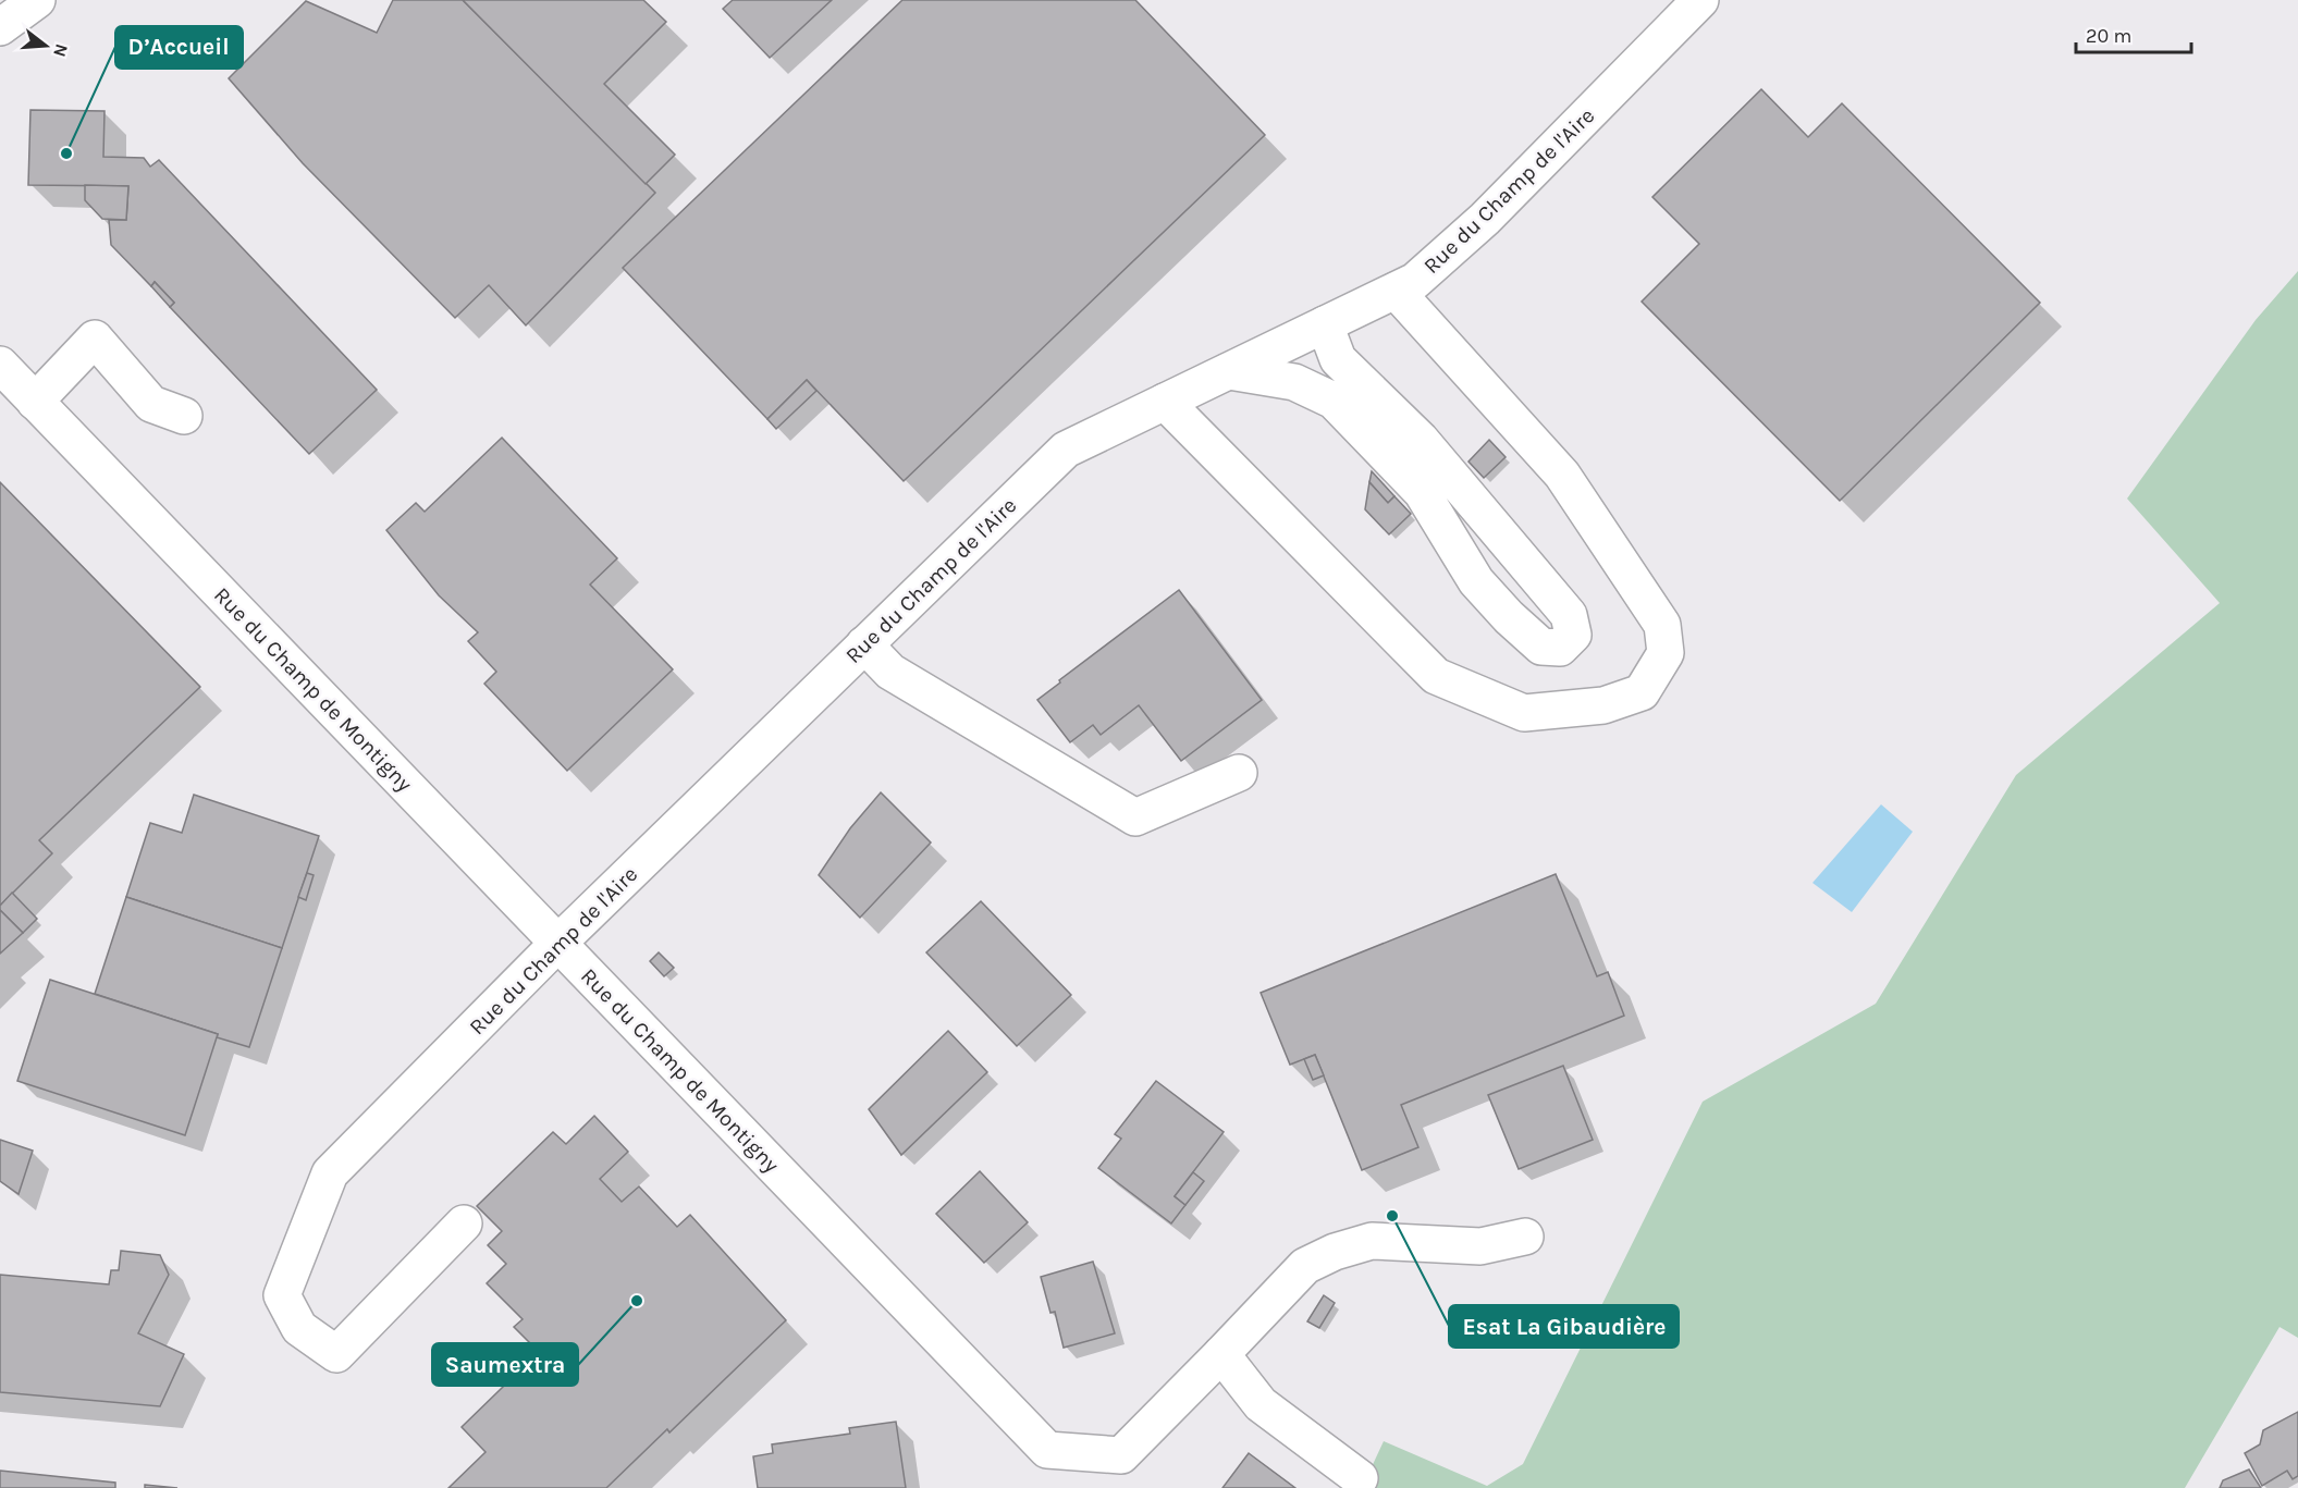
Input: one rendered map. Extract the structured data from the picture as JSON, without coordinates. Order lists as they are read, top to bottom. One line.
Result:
{"streets":{"street":["Rue du Champ de l'Aire","Rue du Champ de Montigny"]},"crossings":[["Rue du Champ de l'Aire","Rue du Champ de Montigny"]],"places":["D’Accueil","Esat La Gibaudière","Saumextra"],"scale_bar":"20 m","north":"right"}
